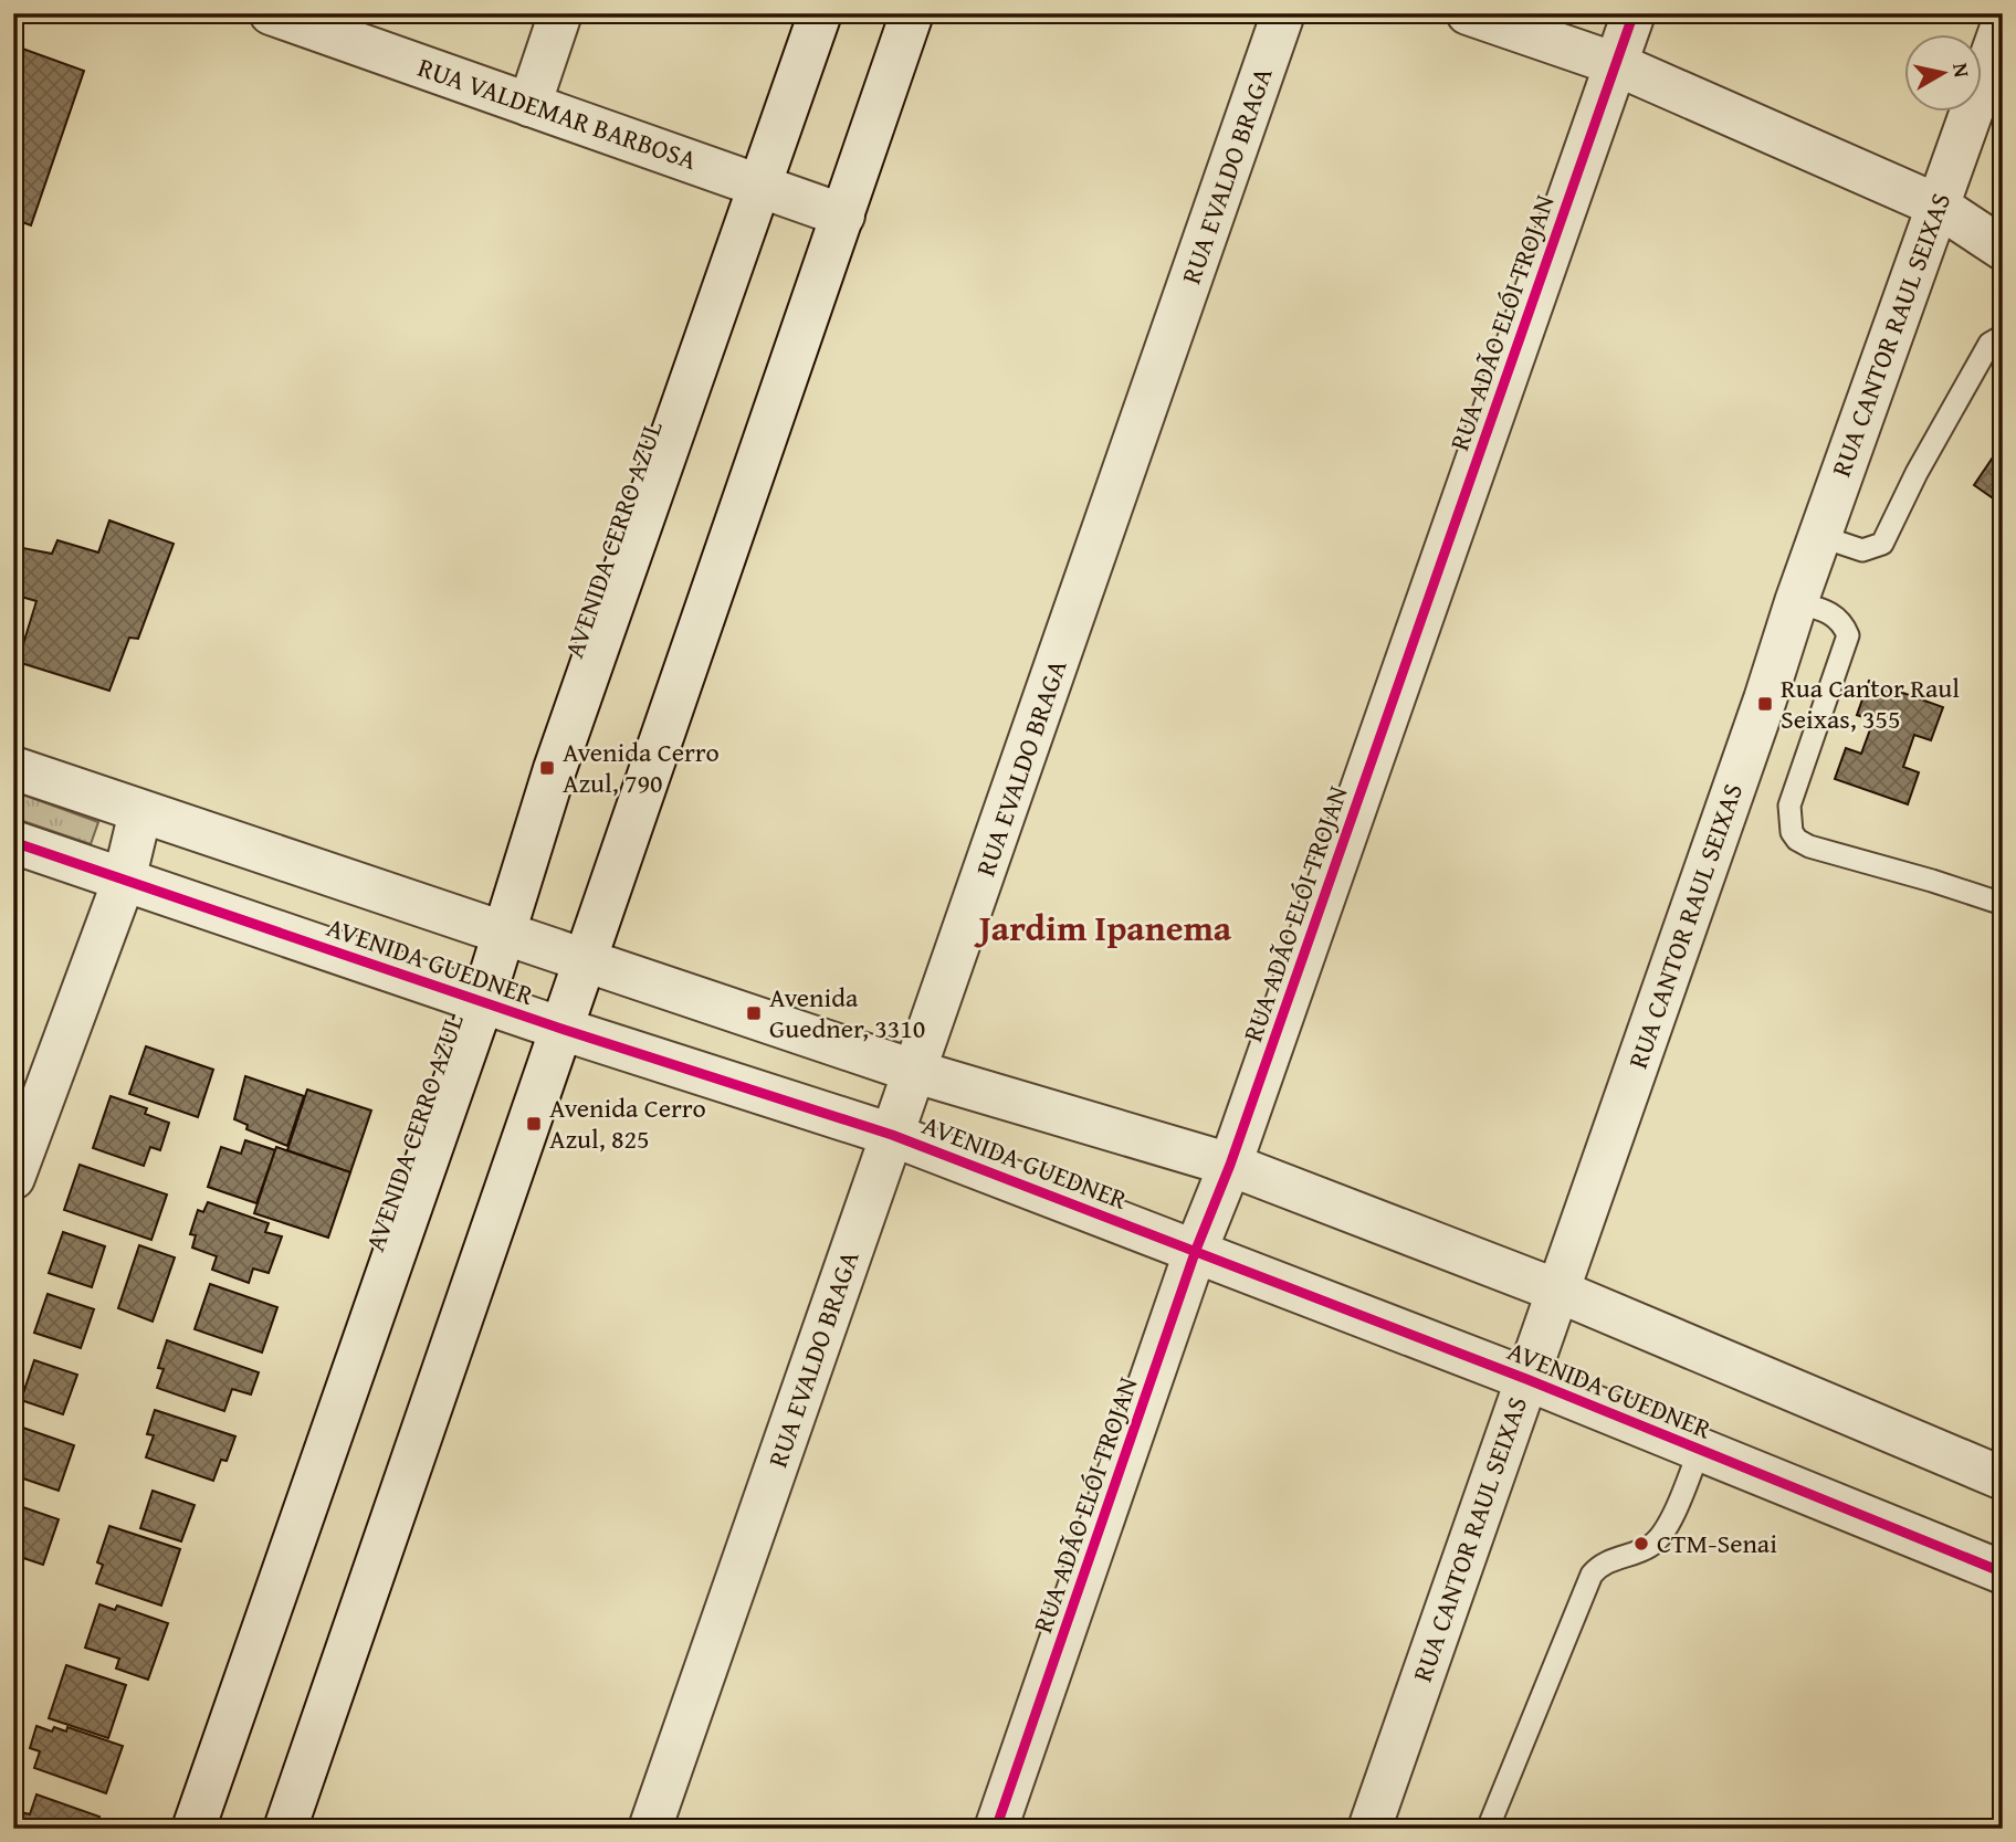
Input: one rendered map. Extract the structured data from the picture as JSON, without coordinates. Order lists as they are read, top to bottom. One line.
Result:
{"streets":{"street":["RUA VALDEMAR BARBOSA","RUA EVALDO BRAGA","RUA ADÃO ELÓI TROJAN","RUA CANTOR RAUL SEIXAS","AVENIDA CERRO AZUL","AVENIDA GUEDNER"]},"crossings":[["RUA VALDEMAR BARBOSA","AVENIDA CERRO AZUL"],["RUA EVALDO BRAGA","AVENIDA GUEDNER"],["RUA ADÃO ELÓI TROJAN","AVENIDA GUEDNER"],["RUA CANTOR RAUL SEIXAS","AVENIDA GUEDNER"],["AVENIDA CERRO AZUL","AVENIDA GUEDNER"]],"districts":["Jardim Ipanema"],"places":{"transit":["Rua Cantor Raul Seixas, 355","Avenida Cerro Azul, 790","Avenida Guedner, 3310","Avenida Cerro Azul, 825"],"other":["CTM-Senai"]},"north":"right"}
